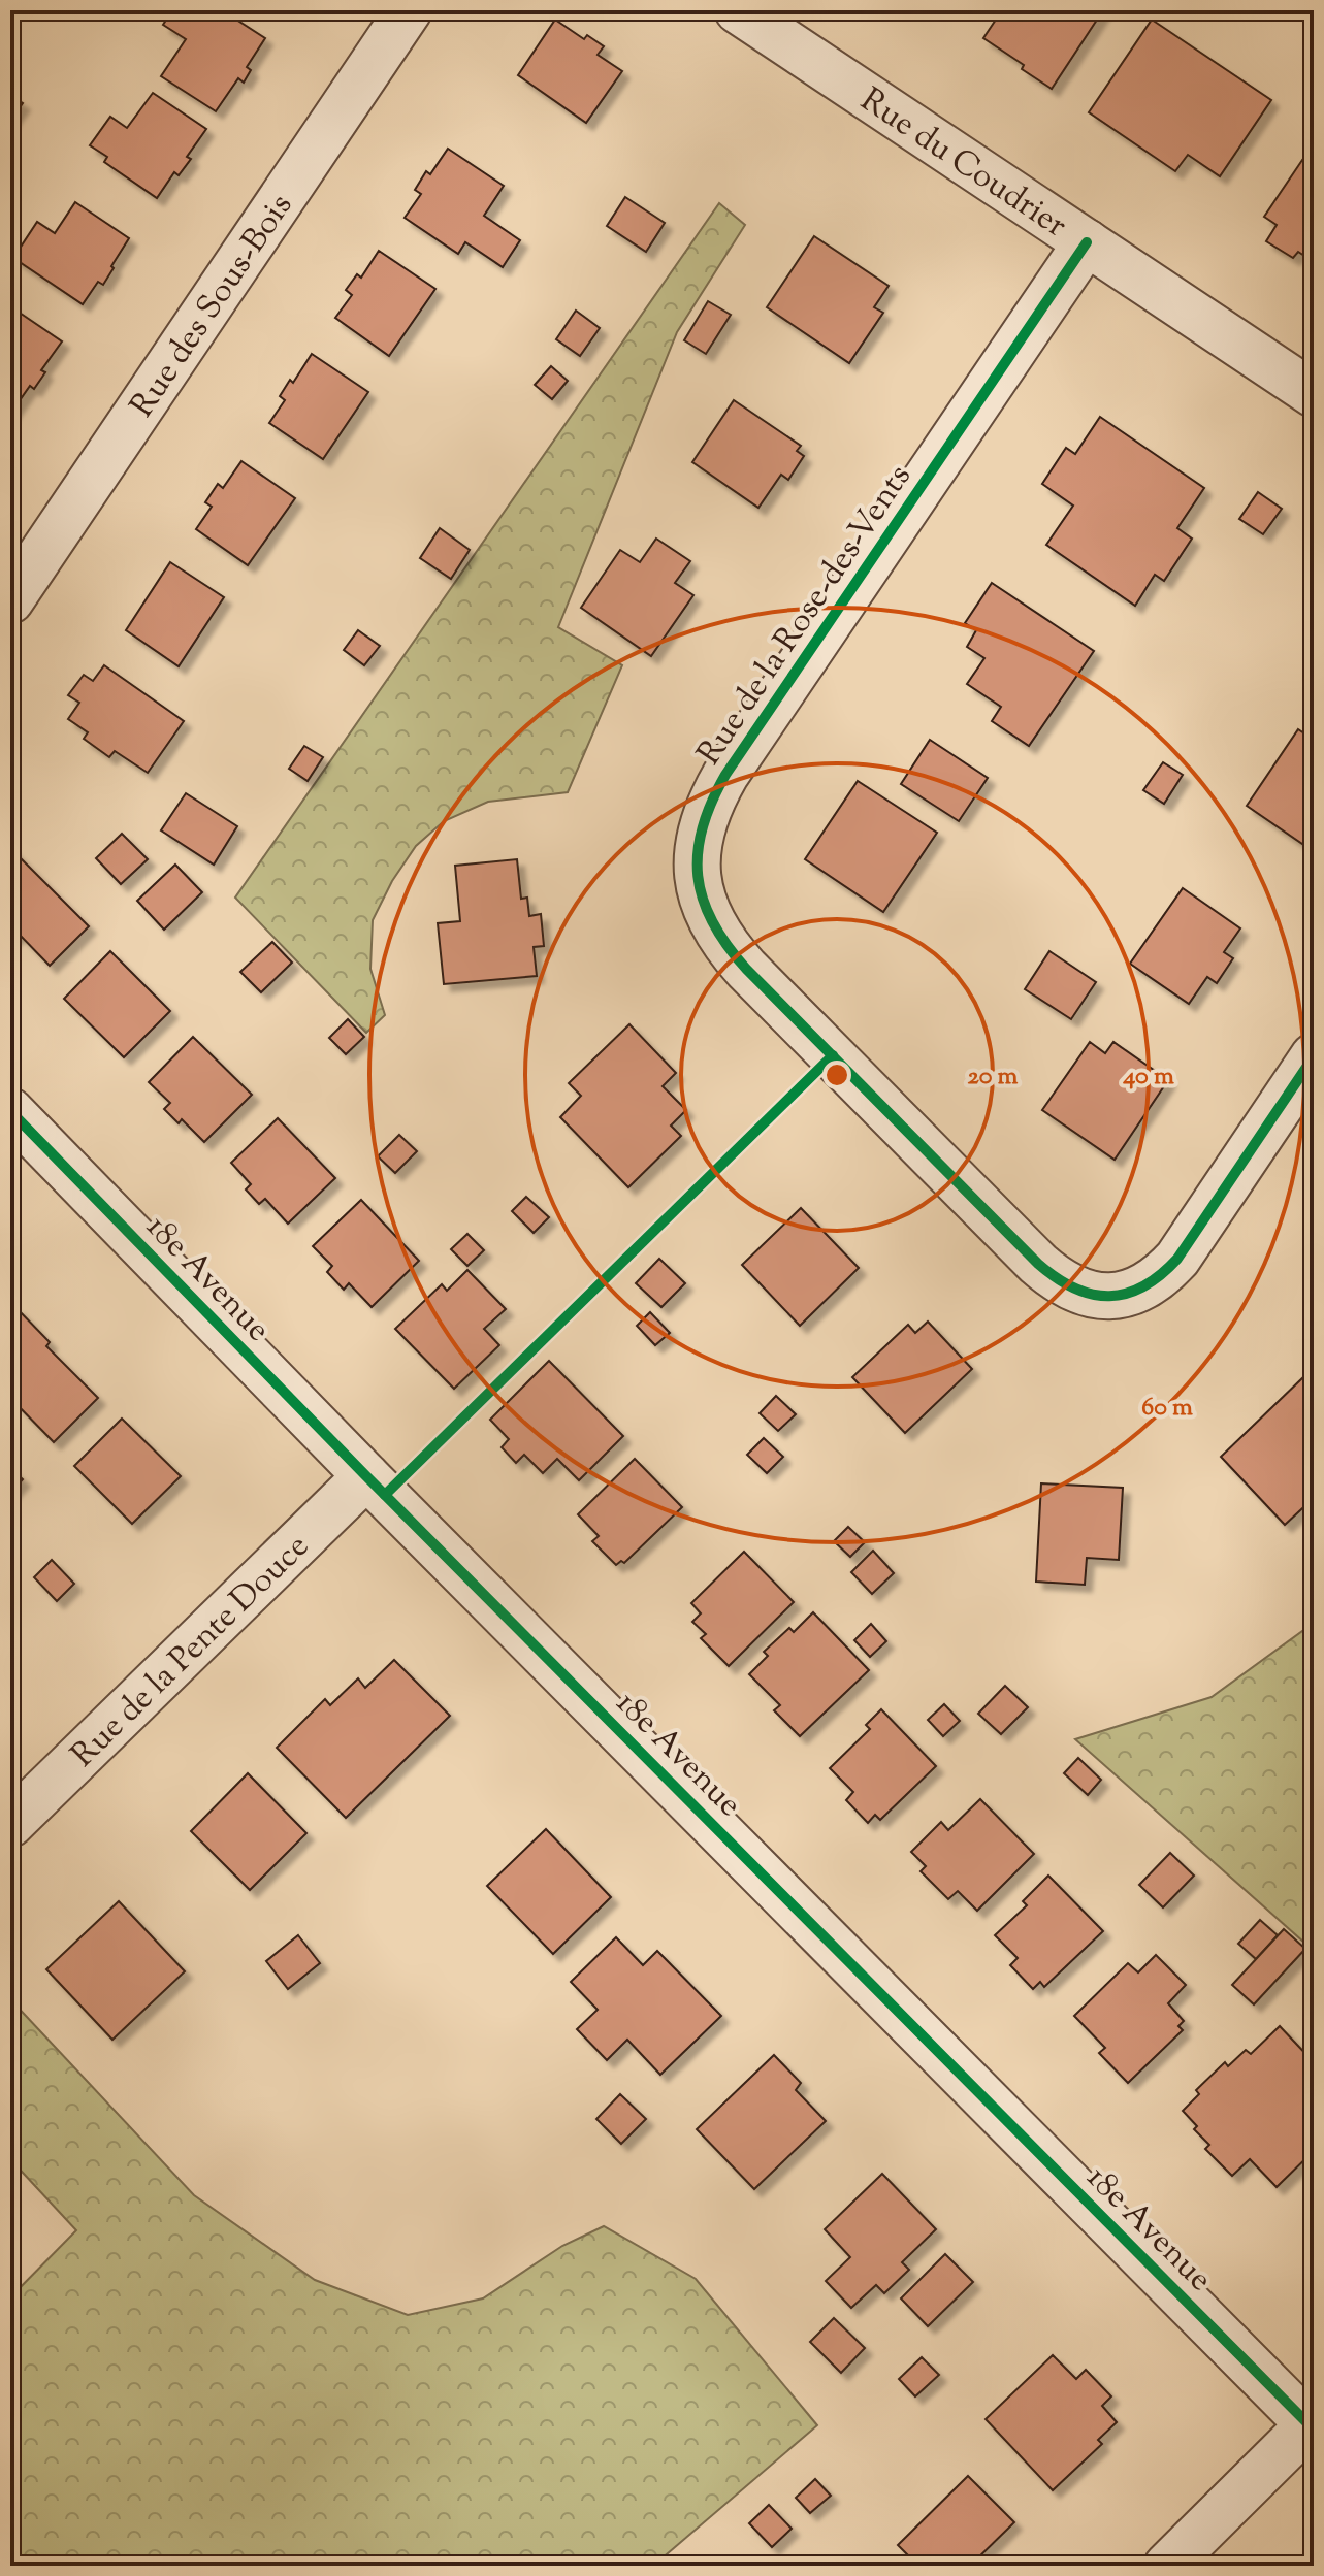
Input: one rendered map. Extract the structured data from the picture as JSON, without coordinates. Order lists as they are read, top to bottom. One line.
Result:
{"streets":{"street":["Rue du Coudrier","Rue des Sous-Bois","Rue de la Rose-des-Vents","18e Avenue","Rue de la Pente Douce"]},"crossings":[["Rue du Coudrier","Rue de la Rose-des-Vents"],["18e Avenue","Rue de la Pente Douce"]],"rings":["20 m","40 m","60 m"]}
